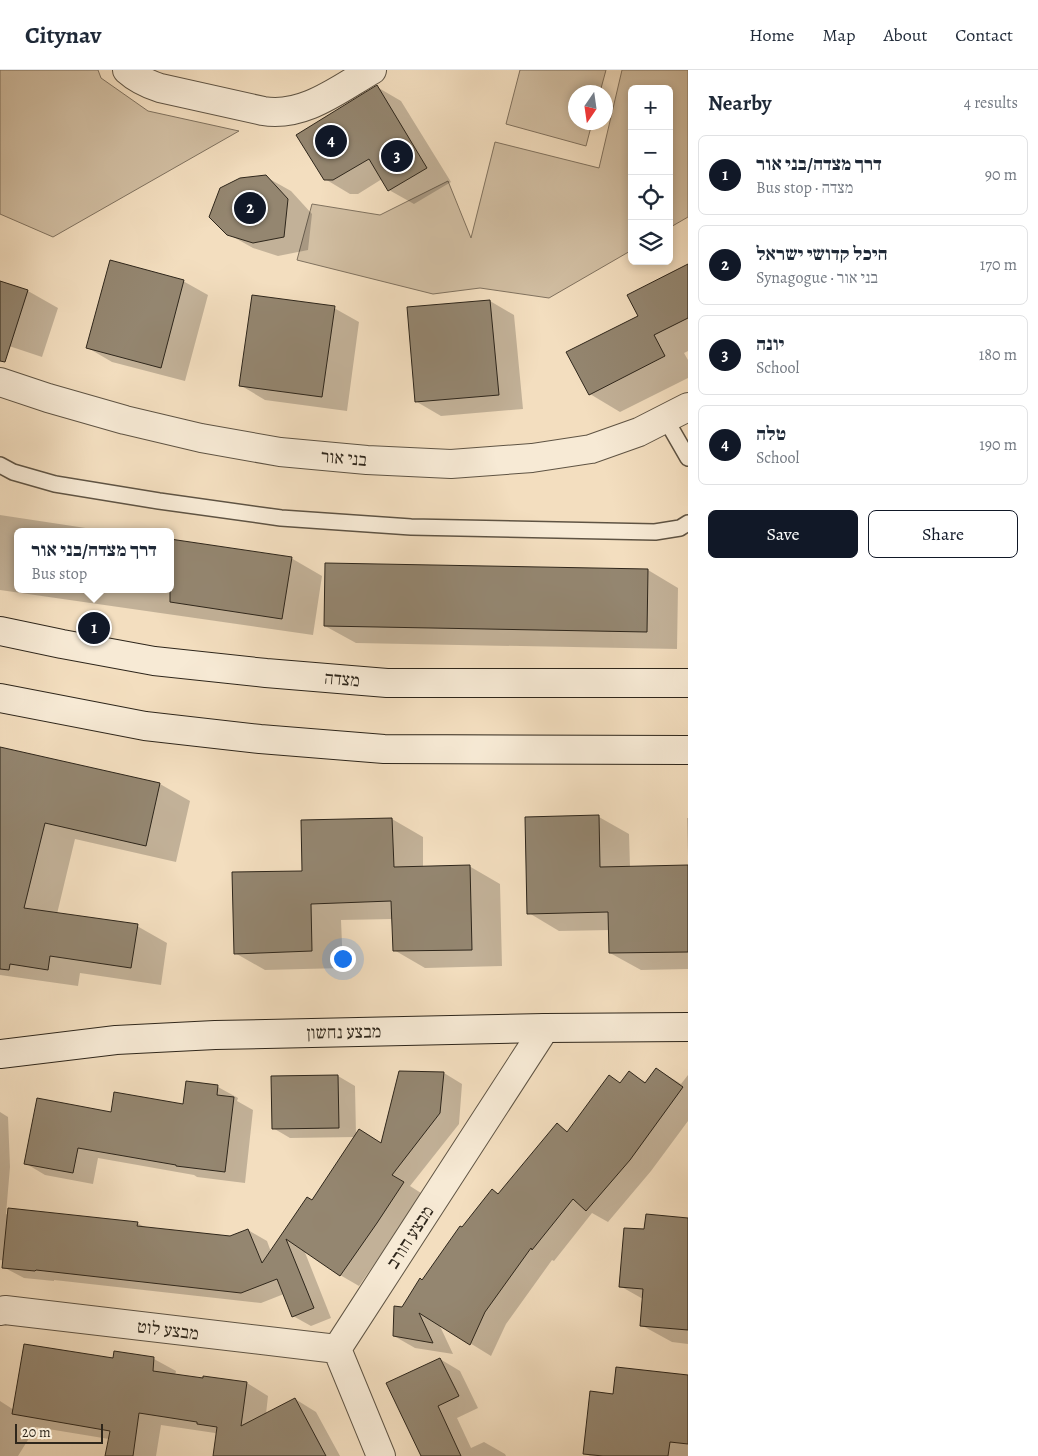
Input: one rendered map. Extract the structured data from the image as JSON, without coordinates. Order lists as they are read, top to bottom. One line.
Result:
{"streets":{"street":["בני אור","מצדה","מבצע נחשון","מבצע חורב","מבצע לוט"]},"crossings":[["מבצע נחשון","מבצע חורב"],["מבצע חורב","מבצע לוט"]],"scale_bar":"20 m","north":"bottom","page":{"header":"Citynav","nav":["Home","Map","About","Contact"],"heading":["Nearby","4 results"],"map_buttons":["+","−"],"pins":["4","3","2","1"],"list":[{"mark":"1","name":"דרך מצדה/בני אור","note":"Bus stop · מצדה","value":"90 m"},{"mark":"2","name":"היכל קדושי ישראל","note":"Synagogue · בני אור","value":"170 m"},{"mark":"3","name":"יונה","note":"School","value":"180 m"},{"mark":"4","name":"טלה","note":"School","value":"190 m"}],"buttons":["Save","Share"],"popup":["דרך מצדה/בני אור","Bus stop"],"scale":"20 m"}}
